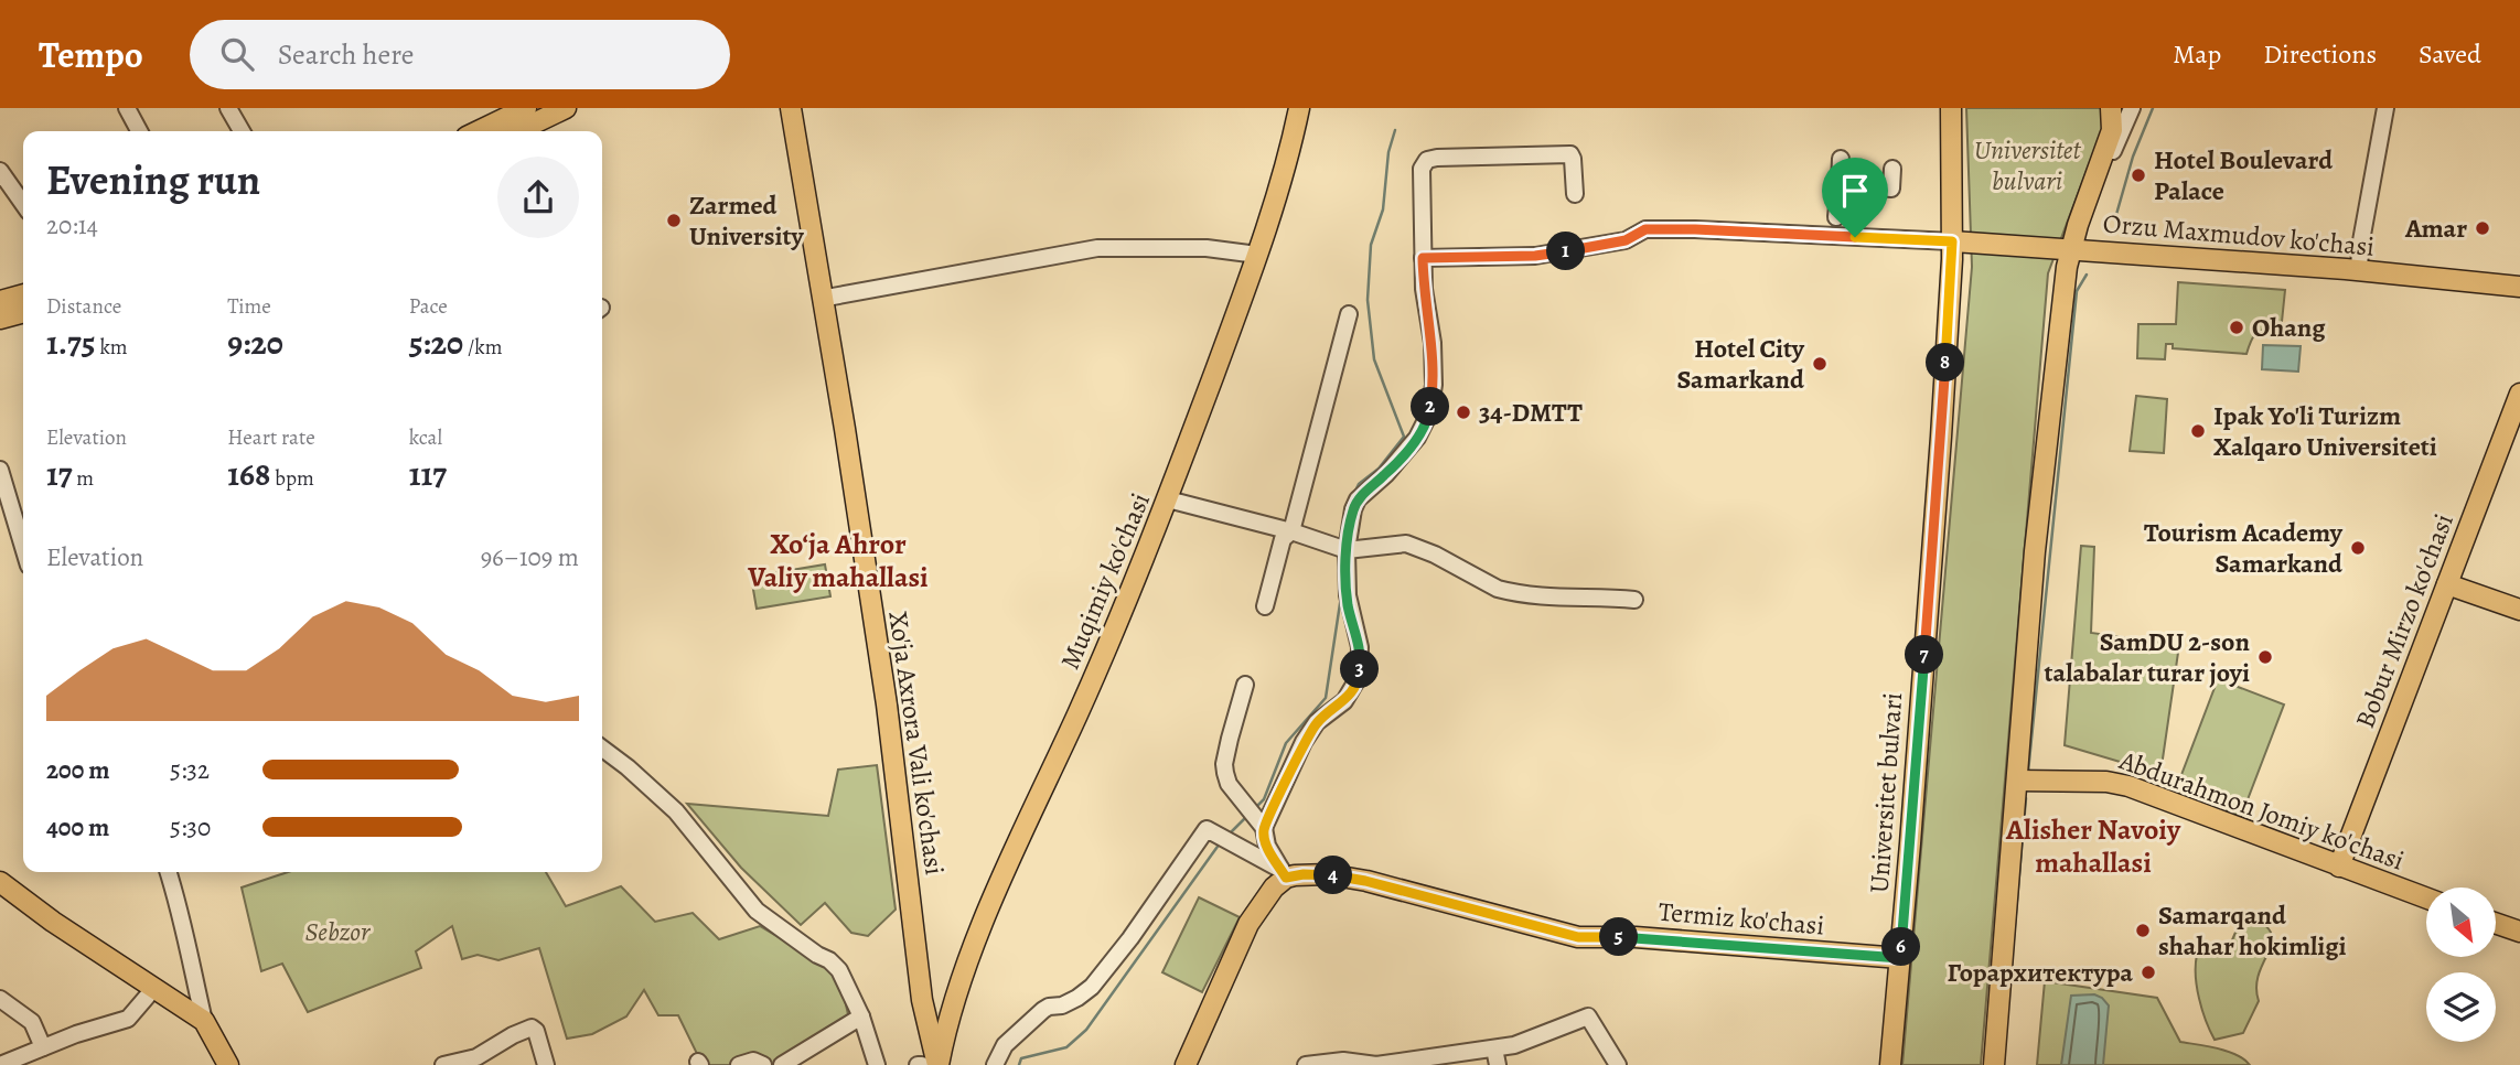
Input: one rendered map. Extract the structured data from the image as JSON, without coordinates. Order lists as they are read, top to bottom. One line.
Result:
{"streets":{"main road":["Orzu Maxmudov ko'chasi","Muqimiy ko'chasi","Bobur Mirzo ko'chasi","Xo'ja Axrora Vali ko'chasi","Universitet bulvari","Abdurahmon Jomiy ko'chasi","Termiz ko'chasi"]},"crossings":[["Orzu Maxmudov ko'chasi","Universitet bulvari"],["Muqimiy ko'chasi","Xo'ja Axrora Vali ko'chasi"],["Bobur Mirzo ko'chasi","Abdurahmon Jomiy ko'chasi"],["Universitet bulvari","Termiz ko'chasi"]],"districts":["Xo‘ja Ahror Valiy mahallasi","Alisher Navoiy mahallasi"],"parks":["Universitet bulvari","Sebzor"],"places":["Hotel Boulevard Palace","Zarmed University","Amar","Ohang","Hotel City Samarkand","34-DMTT","Ipak Yo'li Turizm Xalqaro Universiteti","Tourism Academy Samarkand","SamDU 2-son talabalar turar joyi","Samarqand shahar hokimligi","Горархитектура"],"north":"bottom right","page":{"header":"Tempo","search":"Search here","nav":["Map","Directions","Saved"],"heading":["Evening run","20:14"],"pins":["1","8","2","7","3","4","5","6"],"stats":[["Distance","1.75 km"],["Time","9:20"],["Pace","5:20 /km"],["Elevation","17 m"],["Heart rate","168 bpm"],["kcal","117"]],"chart":["Elevation","96–109 m"],"list":[{"name":"200 m","note":"5:32"},{"name":"400 m","note":"5:30"}]}}
